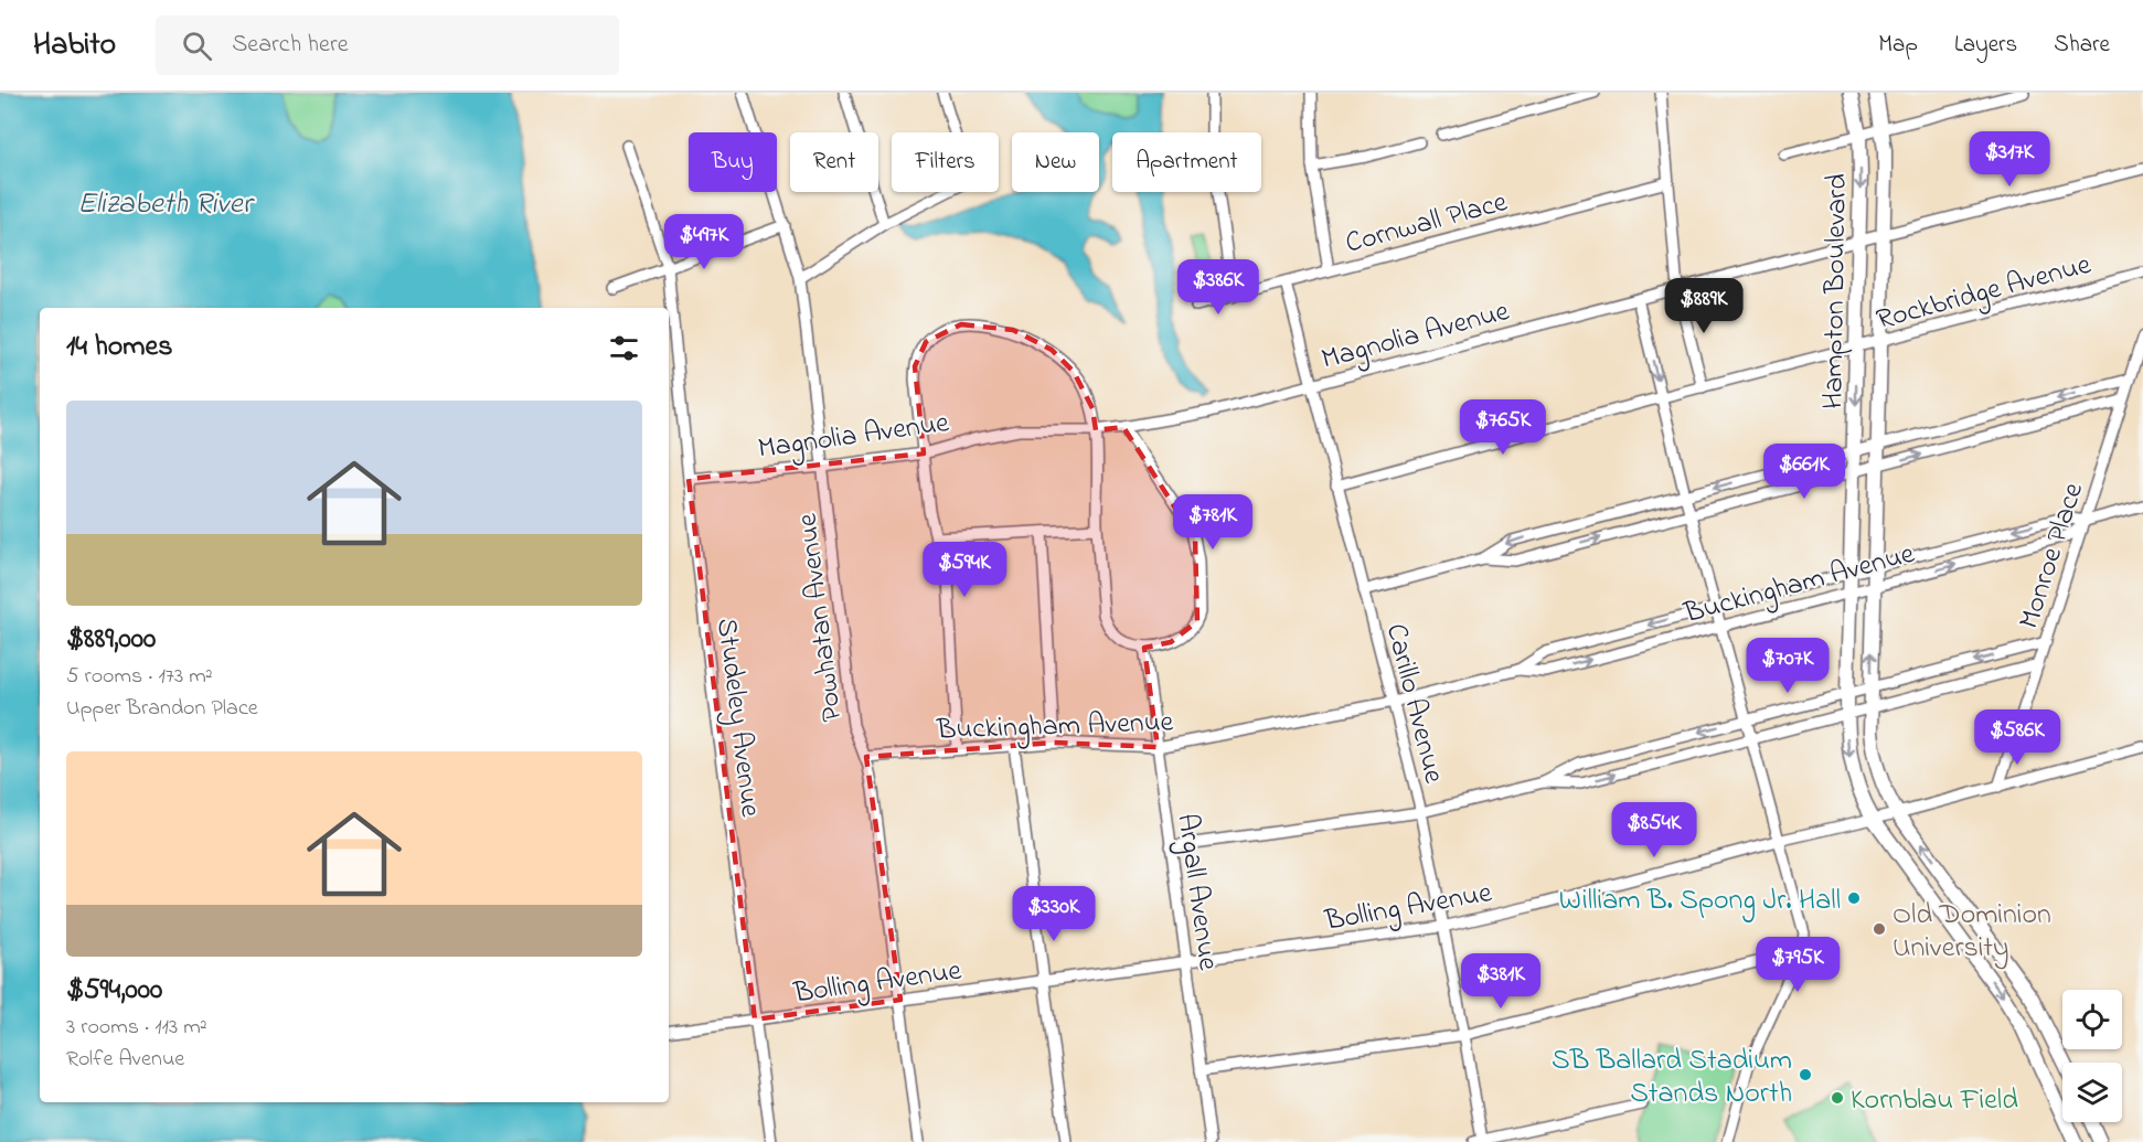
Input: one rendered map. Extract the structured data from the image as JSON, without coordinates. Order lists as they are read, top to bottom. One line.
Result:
{"streets":{"main road":["Hampton Boulevard"],"street":["Cornwall Place","Rockbridge Avenue","Magnolia Avenue","Monroe Place","Buckingham Avenue","Powhatan Avenue","Carillo Avenue","Studeley Avenue","Argall Avenue","Bolling Avenue"]},"crossings":[["Cornwall Place","Carillo Avenue"],["Rockbridge Avenue","Hampton Boulevard"],["Rockbridge Avenue","Carillo Avenue"],["Hampton Boulevard","Magnolia Avenue"],["Hampton Boulevard","Buckingham Avenue"],["Hampton Boulevard","Bolling Avenue"],["Magnolia Avenue","Powhatan Avenue"],["Magnolia Avenue","Carillo Avenue"],["Magnolia Avenue","Studeley Avenue"],["Monroe Place","Buckingham Avenue"],["Monroe Place","Bolling Avenue"],["Buckingham Avenue","Powhatan Avenue"],["Buckingham Avenue","Carillo Avenue"],["Buckingham Avenue","Argall Avenue"],["Powhatan Avenue","Bolling Avenue"],["Carillo Avenue","Bolling Avenue"],["Studeley Avenue","Bolling Avenue"],["Argall Avenue","Bolling Avenue"]],"water":["Elizabeth River"],"places":["William B. Spong Jr. Hall","Old Dominion University","SB Ballard Stadium Stands North","Kornblau Field"],"page":{"header":"Habito","search":"Search here","nav":["Map","Layers","Share"],"price":["$317K","$497K","$386K","$889K","$765K","$661K","$781K","$594K","$707K","$586K","$854K","$330K","$795K","$381K"],"chip":["Buy","Rent","Filters","New","Apartment"],"heading":"14 homes","list":[{"name":"$889,000","note":"5 rooms · 173 m² · Upper Brandon Place"},{"name":"$594,000","note":"3 rooms · 113 m² · Rolfe Avenue"}]}}
